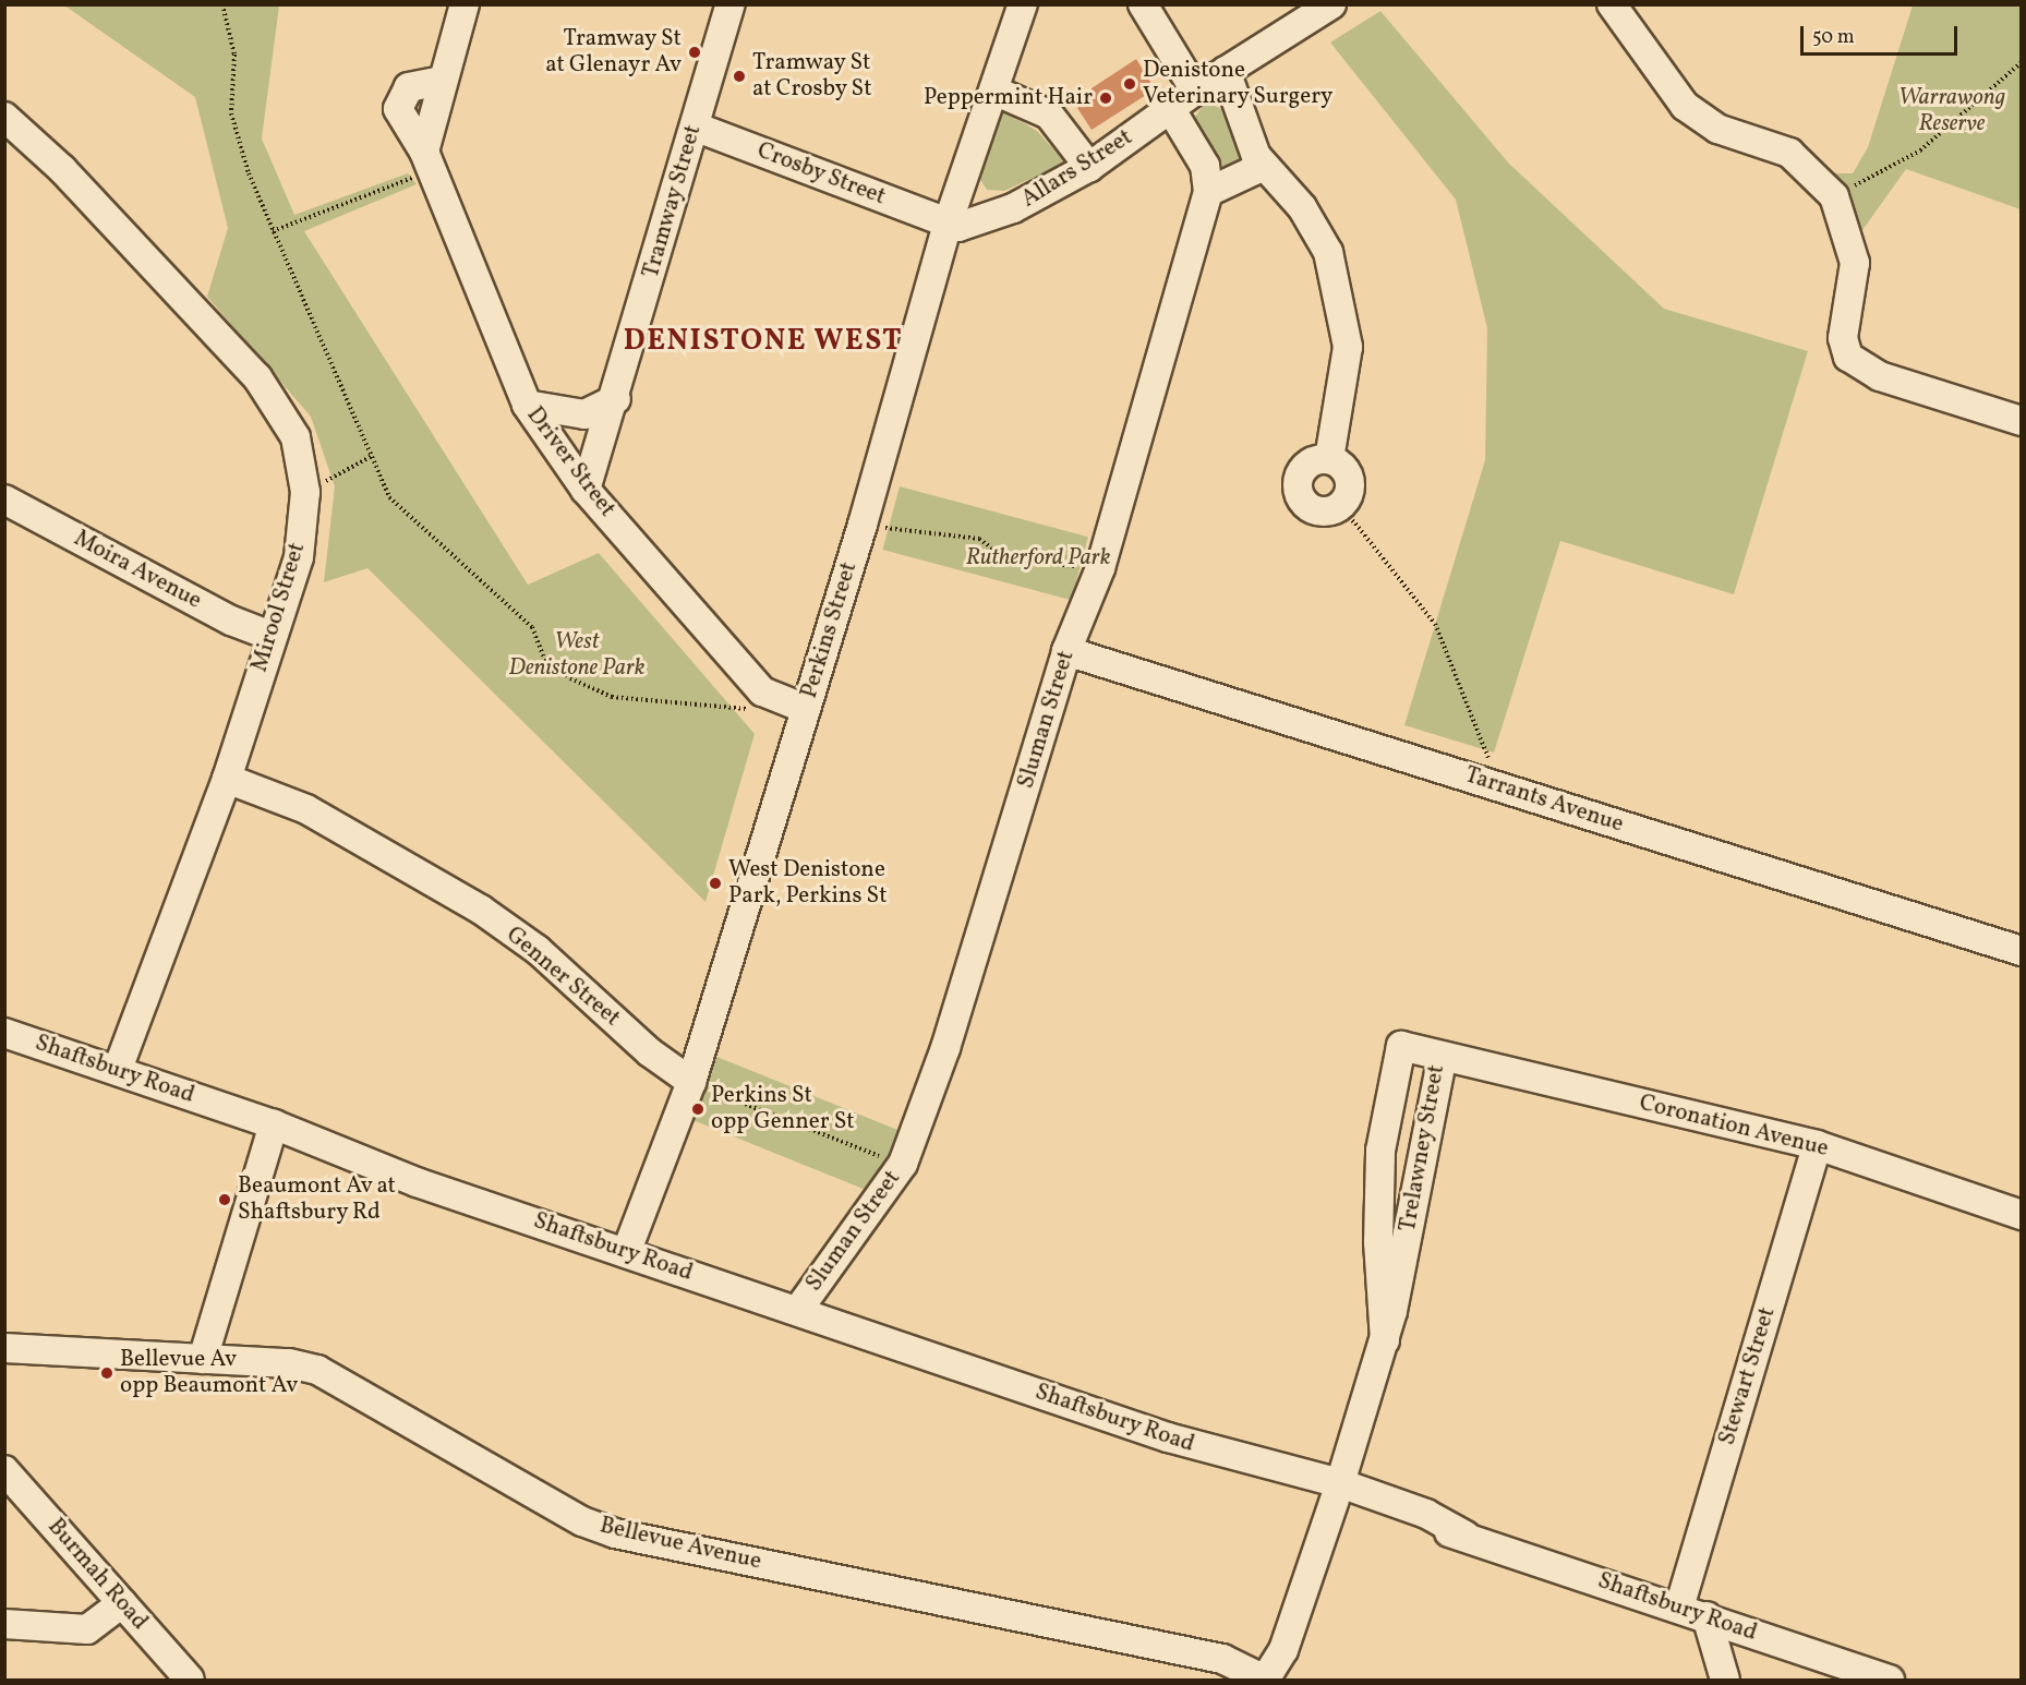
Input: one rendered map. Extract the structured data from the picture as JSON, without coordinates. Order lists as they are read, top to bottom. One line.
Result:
{"streets":{"street":["Allars Street","Crosby Street","Tramway Street","Driver Street","Moira Avenue","Mirool Street","Perkins Street","Sluman Street","Tarrants Avenue","Genner Street","Shaftsbury Road","Coronation Avenue","Trelawney Street","Stewart Street","Bellevue Avenue","Burmah Road"]},"crossings":[["Allars Street","Crosby Street"],["Allars Street","Perkins Street"],["Allars Street","Sluman Street"],["Crosby Street","Tramway Street"],["Crosby Street","Perkins Street"],["Tramway Street","Driver Street"],["Driver Street","Perkins Street"],["Moira Avenue","Mirool Street"],["Mirool Street","Genner Street"],["Mirool Street","Shaftsbury Road"],["Perkins Street","Genner Street"],["Perkins Street","Shaftsbury Road"],["Sluman Street","Tarrants Avenue"],["Sluman Street","Shaftsbury Road"],["Shaftsbury Road","Trelawney Street"],["Shaftsbury Road","Stewart Street"],["Coronation Avenue","Trelawney Street"],["Coronation Avenue","Stewart Street"],["Trelawney Street","Bellevue Avenue"]],"districts":["DENISTONE WEST"],"parks":["Warrawong Reserve","Rutherford Park","West Denistone Park"],"places":["Tramway St at Glenayr Av","Tramway St at Crosby St","Denistone Veterinary Surgery","Peppermint Hair","West Denistone Park, Perkins St","Perkins St opp Genner St","Beaumont Av at Shaftsbury Rd","Bellevue Av opp Beaumont Av"],"scale_bar":"50 m"}
